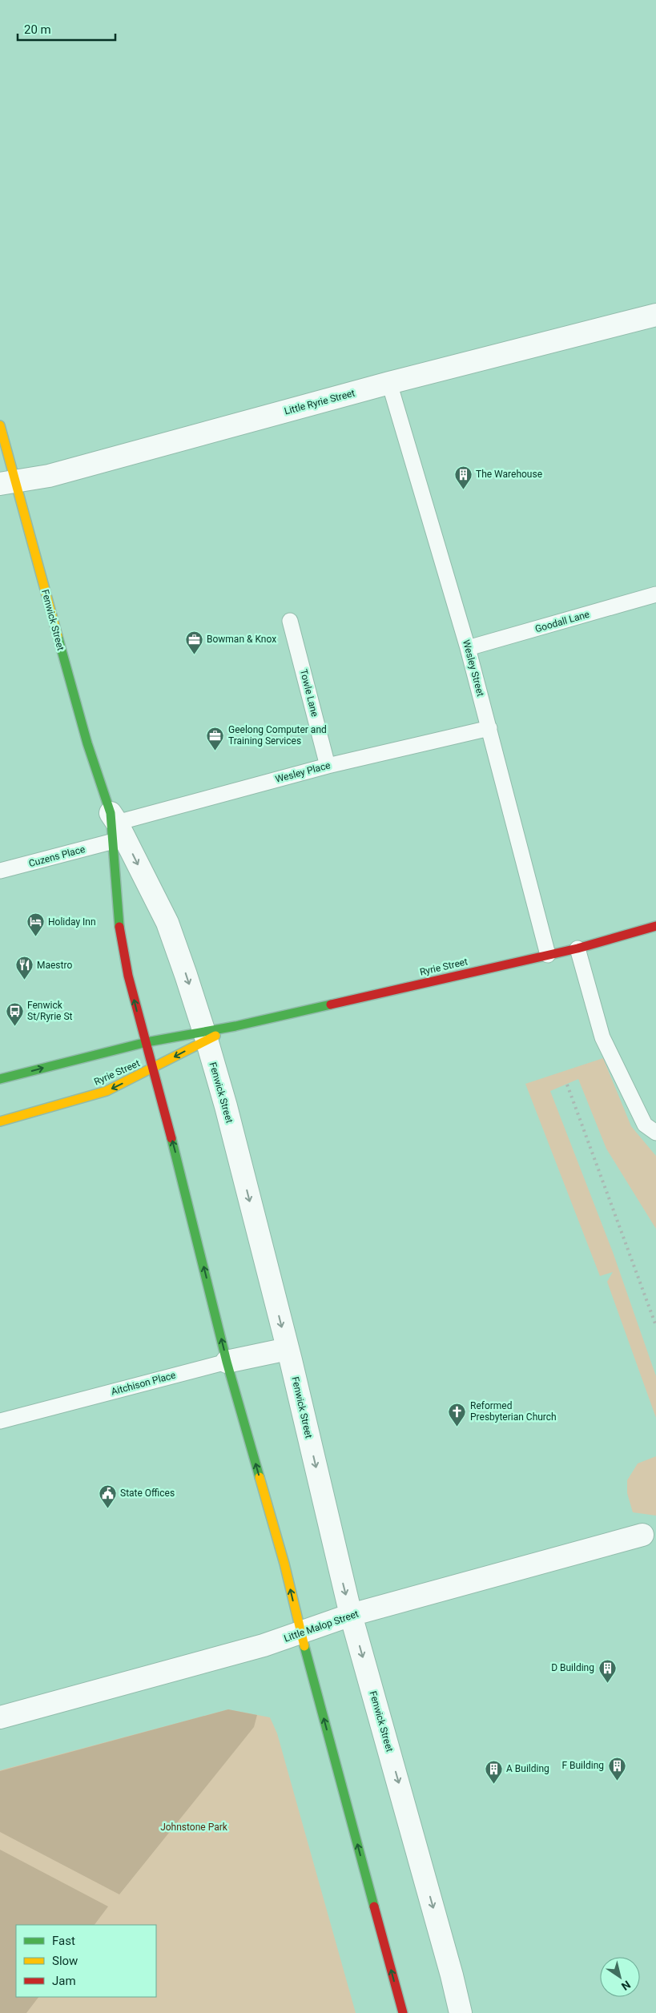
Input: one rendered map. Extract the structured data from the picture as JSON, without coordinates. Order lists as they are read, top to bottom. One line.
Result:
{"streets":{"street":["Little Ryrie Street","Fenwick Street","Ryrie Street","Aitchison Place","Little Malop Street"],"lane":["Goodall Lane","Wesley Street","Towle Lane","Wesley Place","Cuzens Place"]},"crossings":[["Little Ryrie Street","Fenwick Street"],["Little Ryrie Street","Wesley Street"],["Fenwick Street","Wesley Place"],["Fenwick Street","Cuzens Place"],["Fenwick Street","Ryrie Street"],["Fenwick Street","Aitchison Place"],["Fenwick Street","Little Malop Street"],["Goodall Lane","Wesley Street"],["Wesley Street","Wesley Place"],["Wesley Street","Ryrie Street"],["Towle Lane","Wesley Place"],["Wesley Place","Cuzens Place"]],"parks":["Johnstone Park"],"places":{"building":["The Warehouse","D Building","F Building","A Building"],"office":["Bowman & Knox","Geelong Computer and Training Services"],"hotel":["Holiday Inn"],"restaurant":["Maestro"],"bus stop":["Fenwick St/Ryrie St"],"church":["Reformed Presbyterian Church"],"public building":["State Offices"]},"legend":["Fast","Slow","Jam"],"scale_bar":"20 m","north":"bottom right"}
